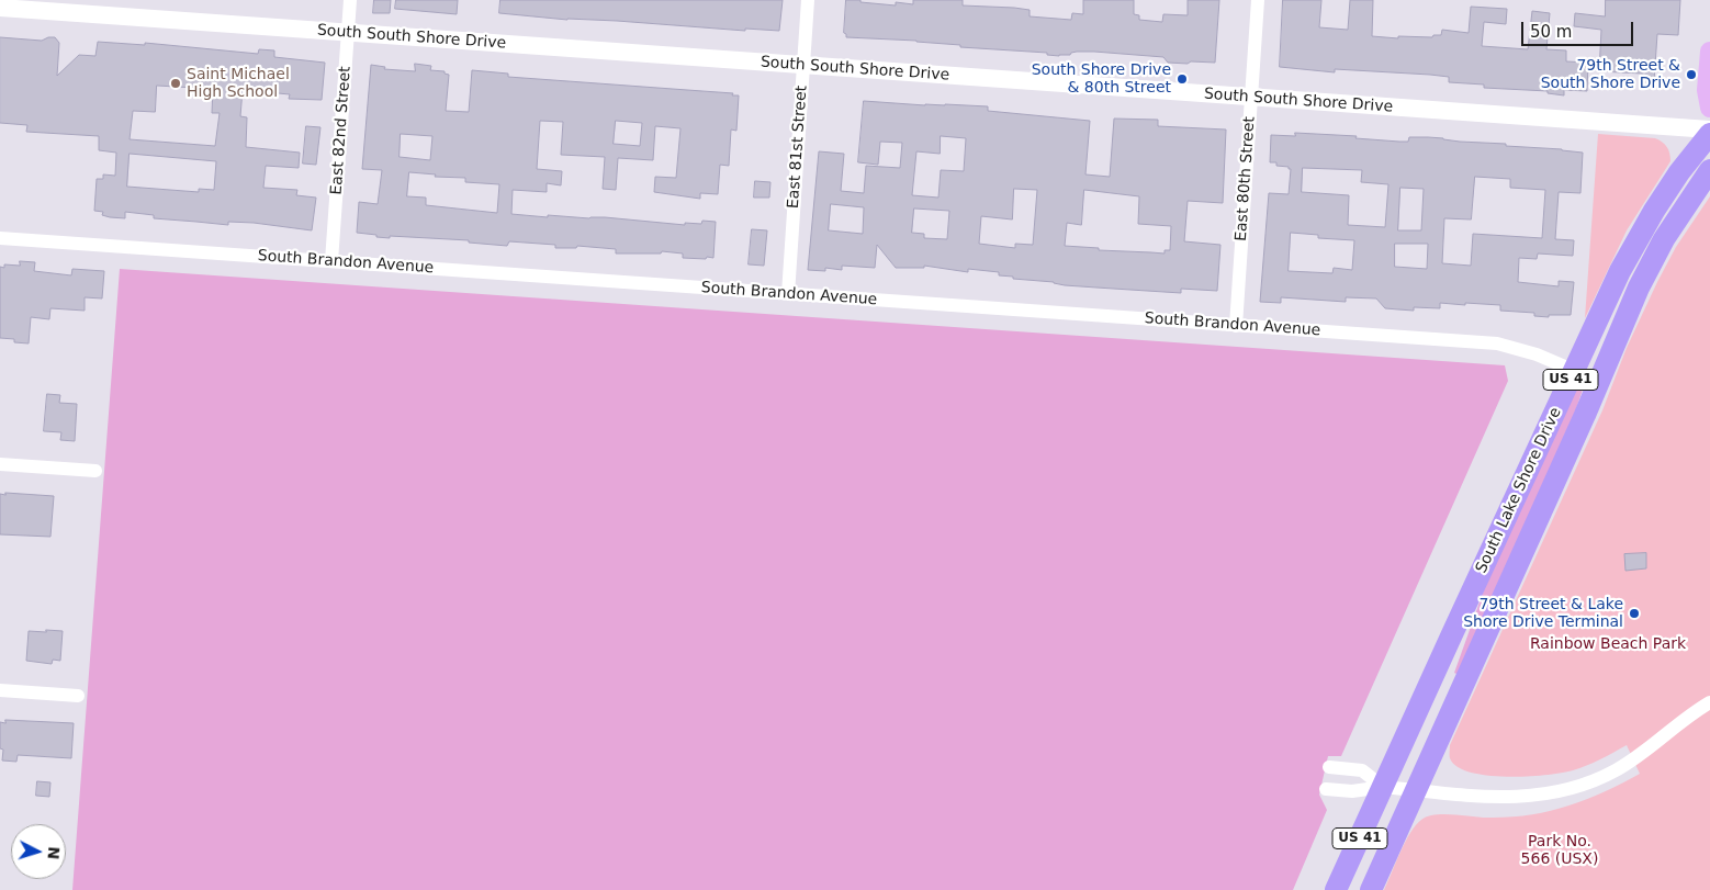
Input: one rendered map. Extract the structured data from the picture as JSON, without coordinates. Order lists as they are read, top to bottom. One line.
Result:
{"streets":{"main road":["US 41","South Lake Shore Drive"],"street":["South South Shore Drive","East 82nd Street","East 81st Street","East 80th Street","South Brandon Avenue"]},"crossings":[["South South Shore Drive","East 82nd Street"],["South South Shore Drive","East 81st Street"],["South South Shore Drive","East 80th Street"],["East 82nd Street","South Brandon Avenue"],["East 81st Street","South Brandon Avenue"],["East 80th Street","South Brandon Avenue"],["South Brandon Avenue","South Lake Shore Drive"]],"parks":["Rainbow Beach Park","Park No. 566 (USX)"],"places":["79th Street & South Shore Drive","South Shore Drive & 80th Street","Saint Michael High School","79th Street & Lake Shore Drive Terminal"],"scale_bar":"50 m","north":"right"}
